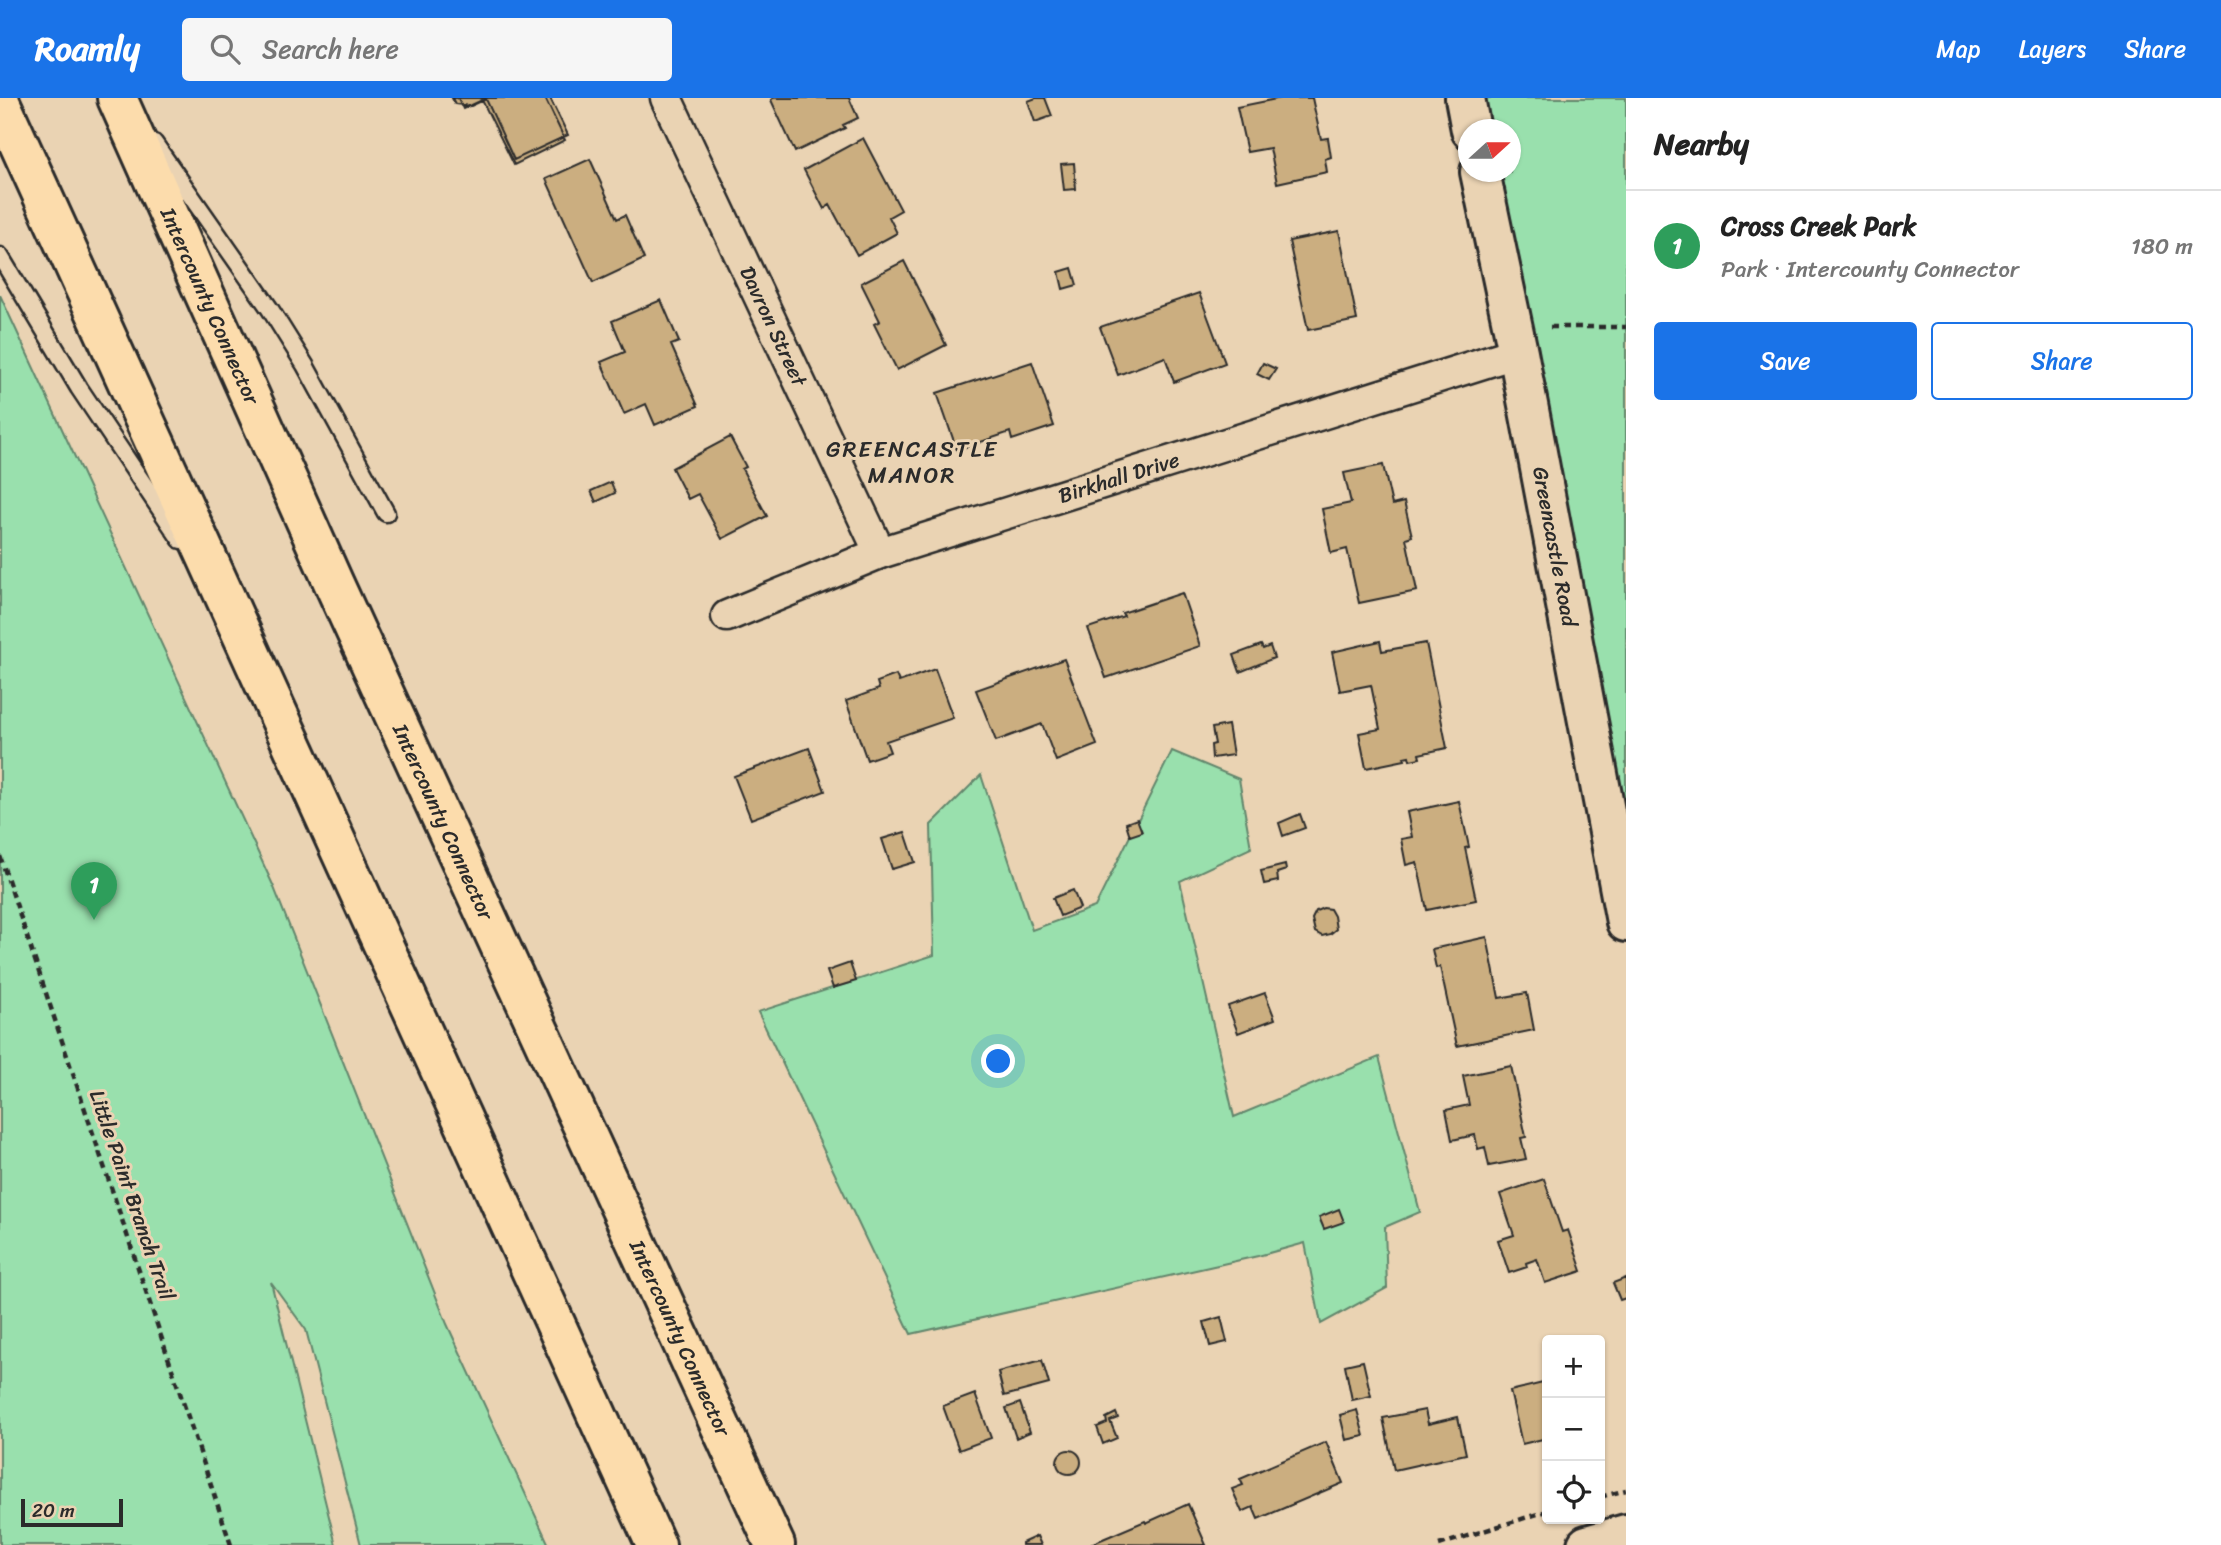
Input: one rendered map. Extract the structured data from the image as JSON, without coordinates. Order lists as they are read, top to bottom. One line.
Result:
{"streets":{"highway":["Intercounty Connector"],"street":["Davron Street","Birkhall Drive","Greencastle Road"],"path":["Little Paint Branch Trail"]},"crossings":[["Davron Street","Birkhall Drive"],["Birkhall Drive","Greencastle Road"]],"districts":["GREENCASTLE MANOR"],"scale_bar":"20 m","north":"right","page":{"header":"Roamly","search":"Search here","nav":["Map","Layers","Share"],"heading":"Nearby","list":[{"mark":"1","name":"Cross Creek Park","note":"Park · Intercounty Connector","value":"180 m"}],"buttons":["Save","Share"],"pins":"1","map_buttons":["+","−"],"scale":"20 m"}}
